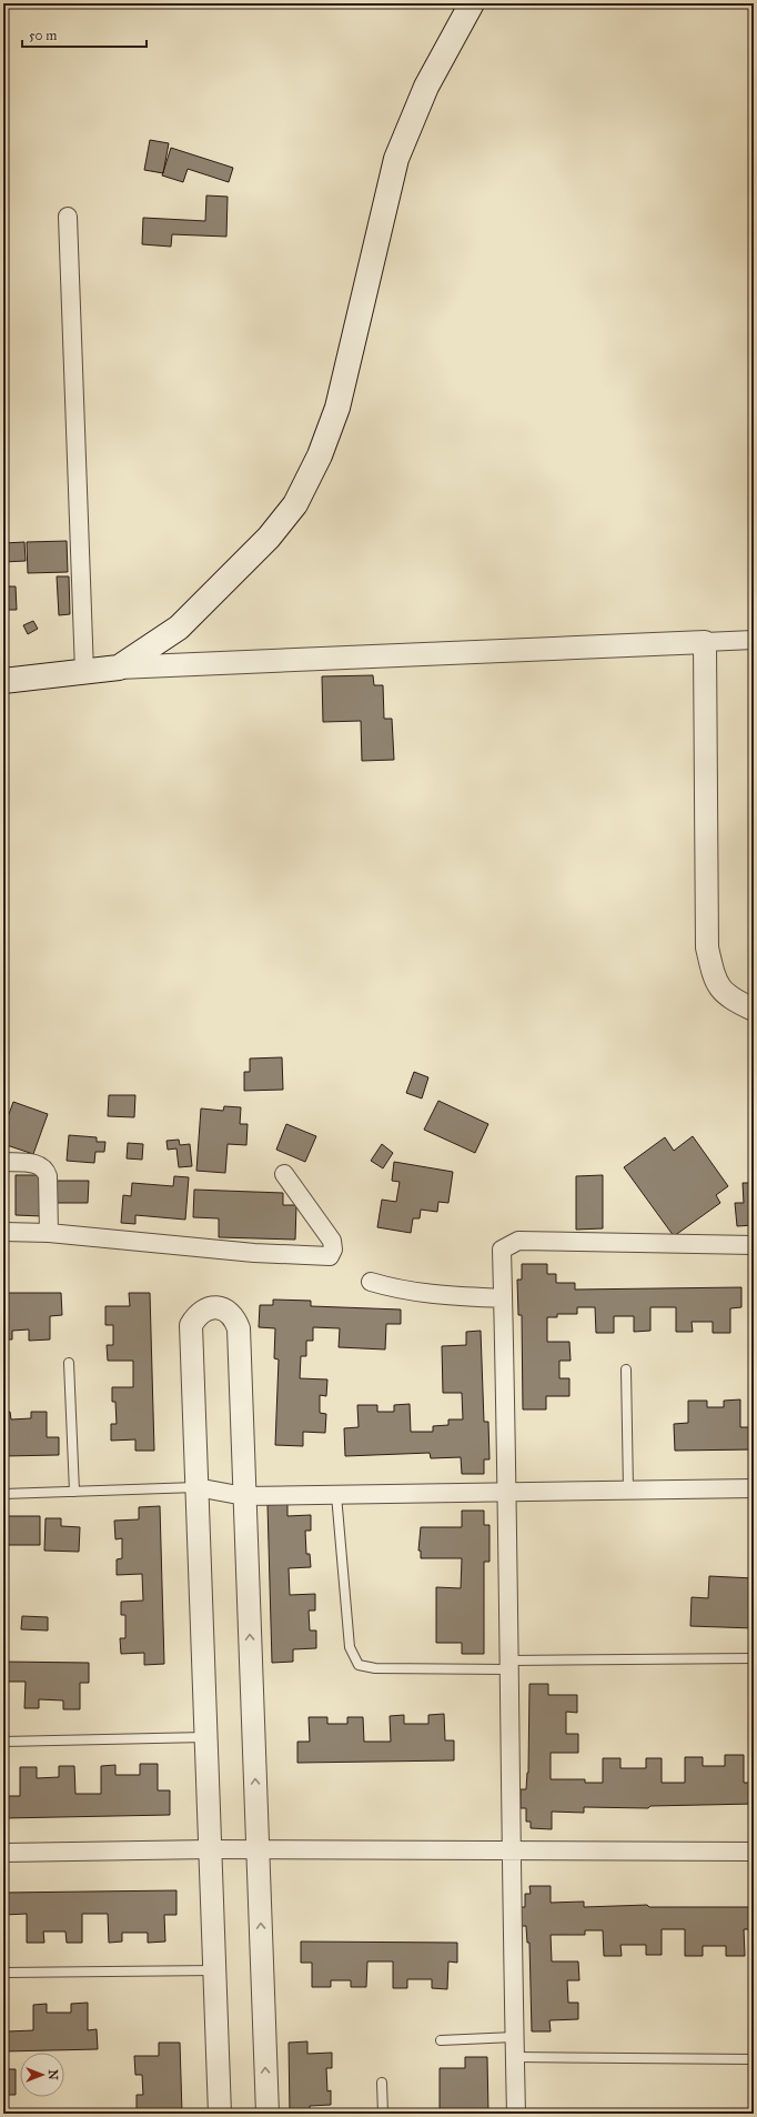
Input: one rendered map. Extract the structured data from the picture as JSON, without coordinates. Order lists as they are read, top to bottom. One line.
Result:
{"scale_bar":"50 m","north":"right"}
